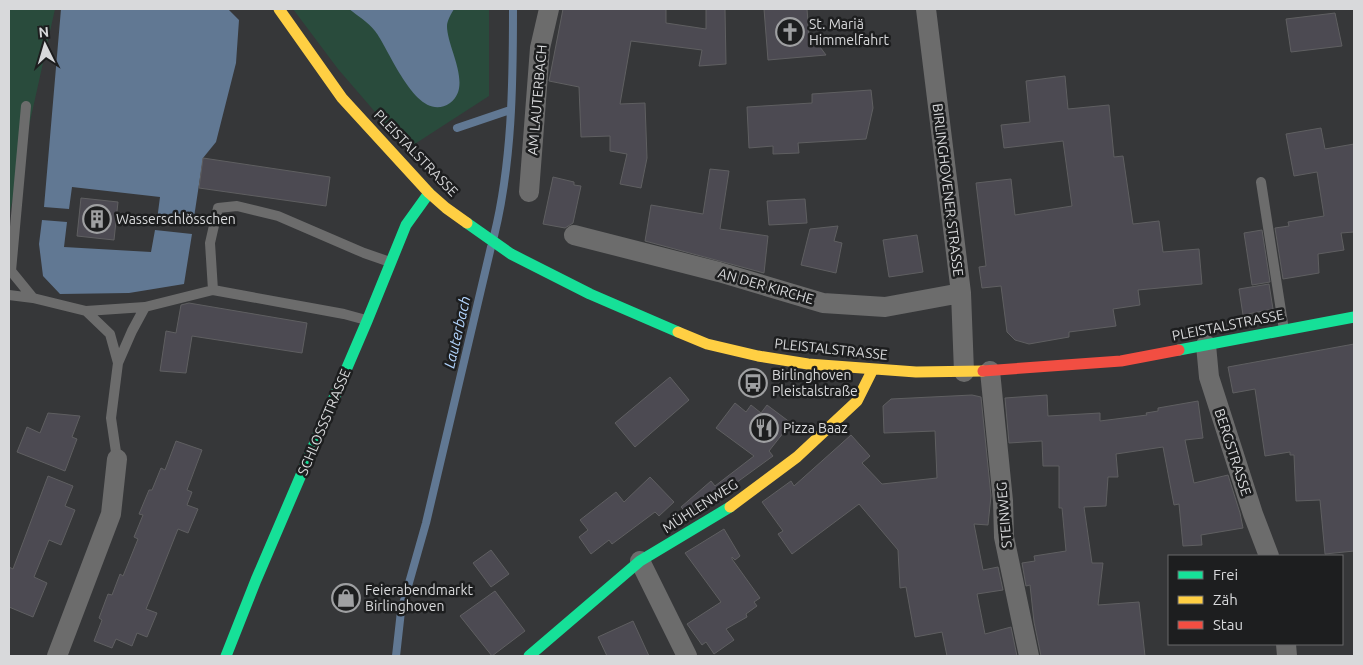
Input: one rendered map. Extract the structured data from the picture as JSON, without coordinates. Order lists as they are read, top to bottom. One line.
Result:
{"streets":{"main road":["PLEISTALSTRASSE","SCHLOSSSTRASSE","MÜHLENWEG"],"street":["AM LAUTERBACH","BIRLINGHOVENER STRASSE","AN DER KIRCHE","BERGSTRASSE","STEINWEG"]},"crossings":[["PLEISTALSTRASSE","BIRLINGHOVENER STRASSE"],["PLEISTALSTRASSE","SCHLOSSSTRASSE"],["PLEISTALSTRASSE","BERGSTRASSE"],["PLEISTALSTRASSE","MÜHLENWEG"],["PLEISTALSTRASSE","STEINWEG"],["BIRLINGHOVENER STRASSE","AN DER KIRCHE"]],"water":["Lauterbach"],"places":{"church":["St. Mariä Himmelfahrt"],"building":["Wasserschlösschen"],"bus stop":["Birlinghoven Pleistalstraße"],"restaurant":["Pizza Baaz"],"shop":["Feierabendmarkt Birlinghoven"]},"legend":["Frei","Zäh","Stau"],"north":"top"}
